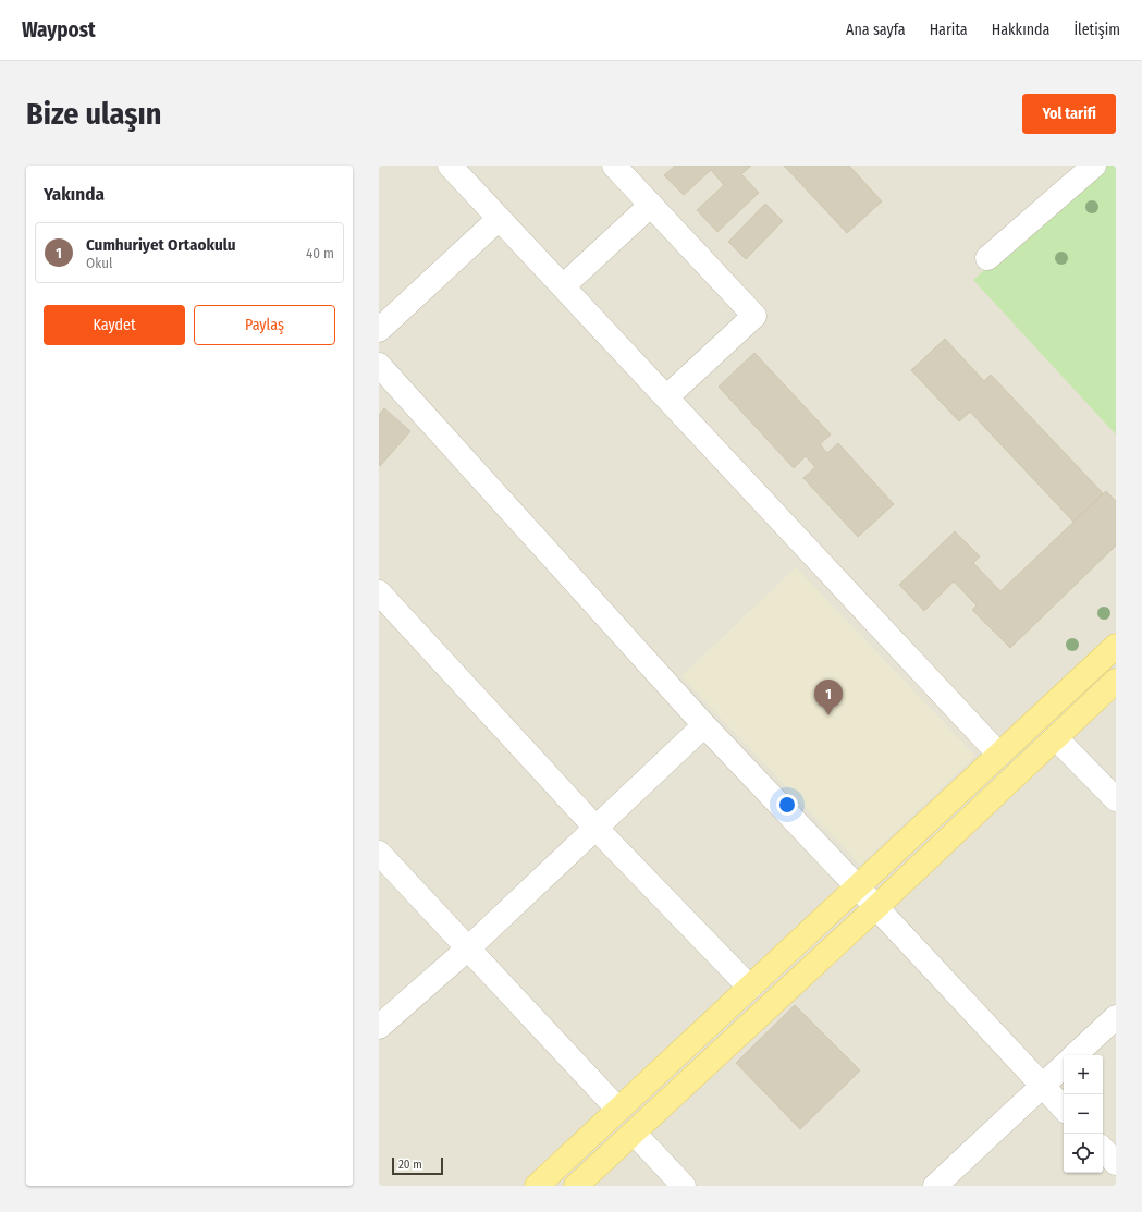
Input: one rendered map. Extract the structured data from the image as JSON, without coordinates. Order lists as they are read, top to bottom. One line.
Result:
{"scale_bar":"20 m","page":{"header":"Waypost","nav":["Ana sayfa","Harita","Hakkında","İletişim"],"buttons":["Yol tarifi",["Kaydet","Paylaş"]],"title":"Bize ulaşın","heading":"Yakında","list":[{"mark":"1","name":"Cumhuriyet Ortaokulu","note":"Okul","value":"40 m"}],"pins":"1","map_buttons":["+","−"],"scale":"20 m"}}
